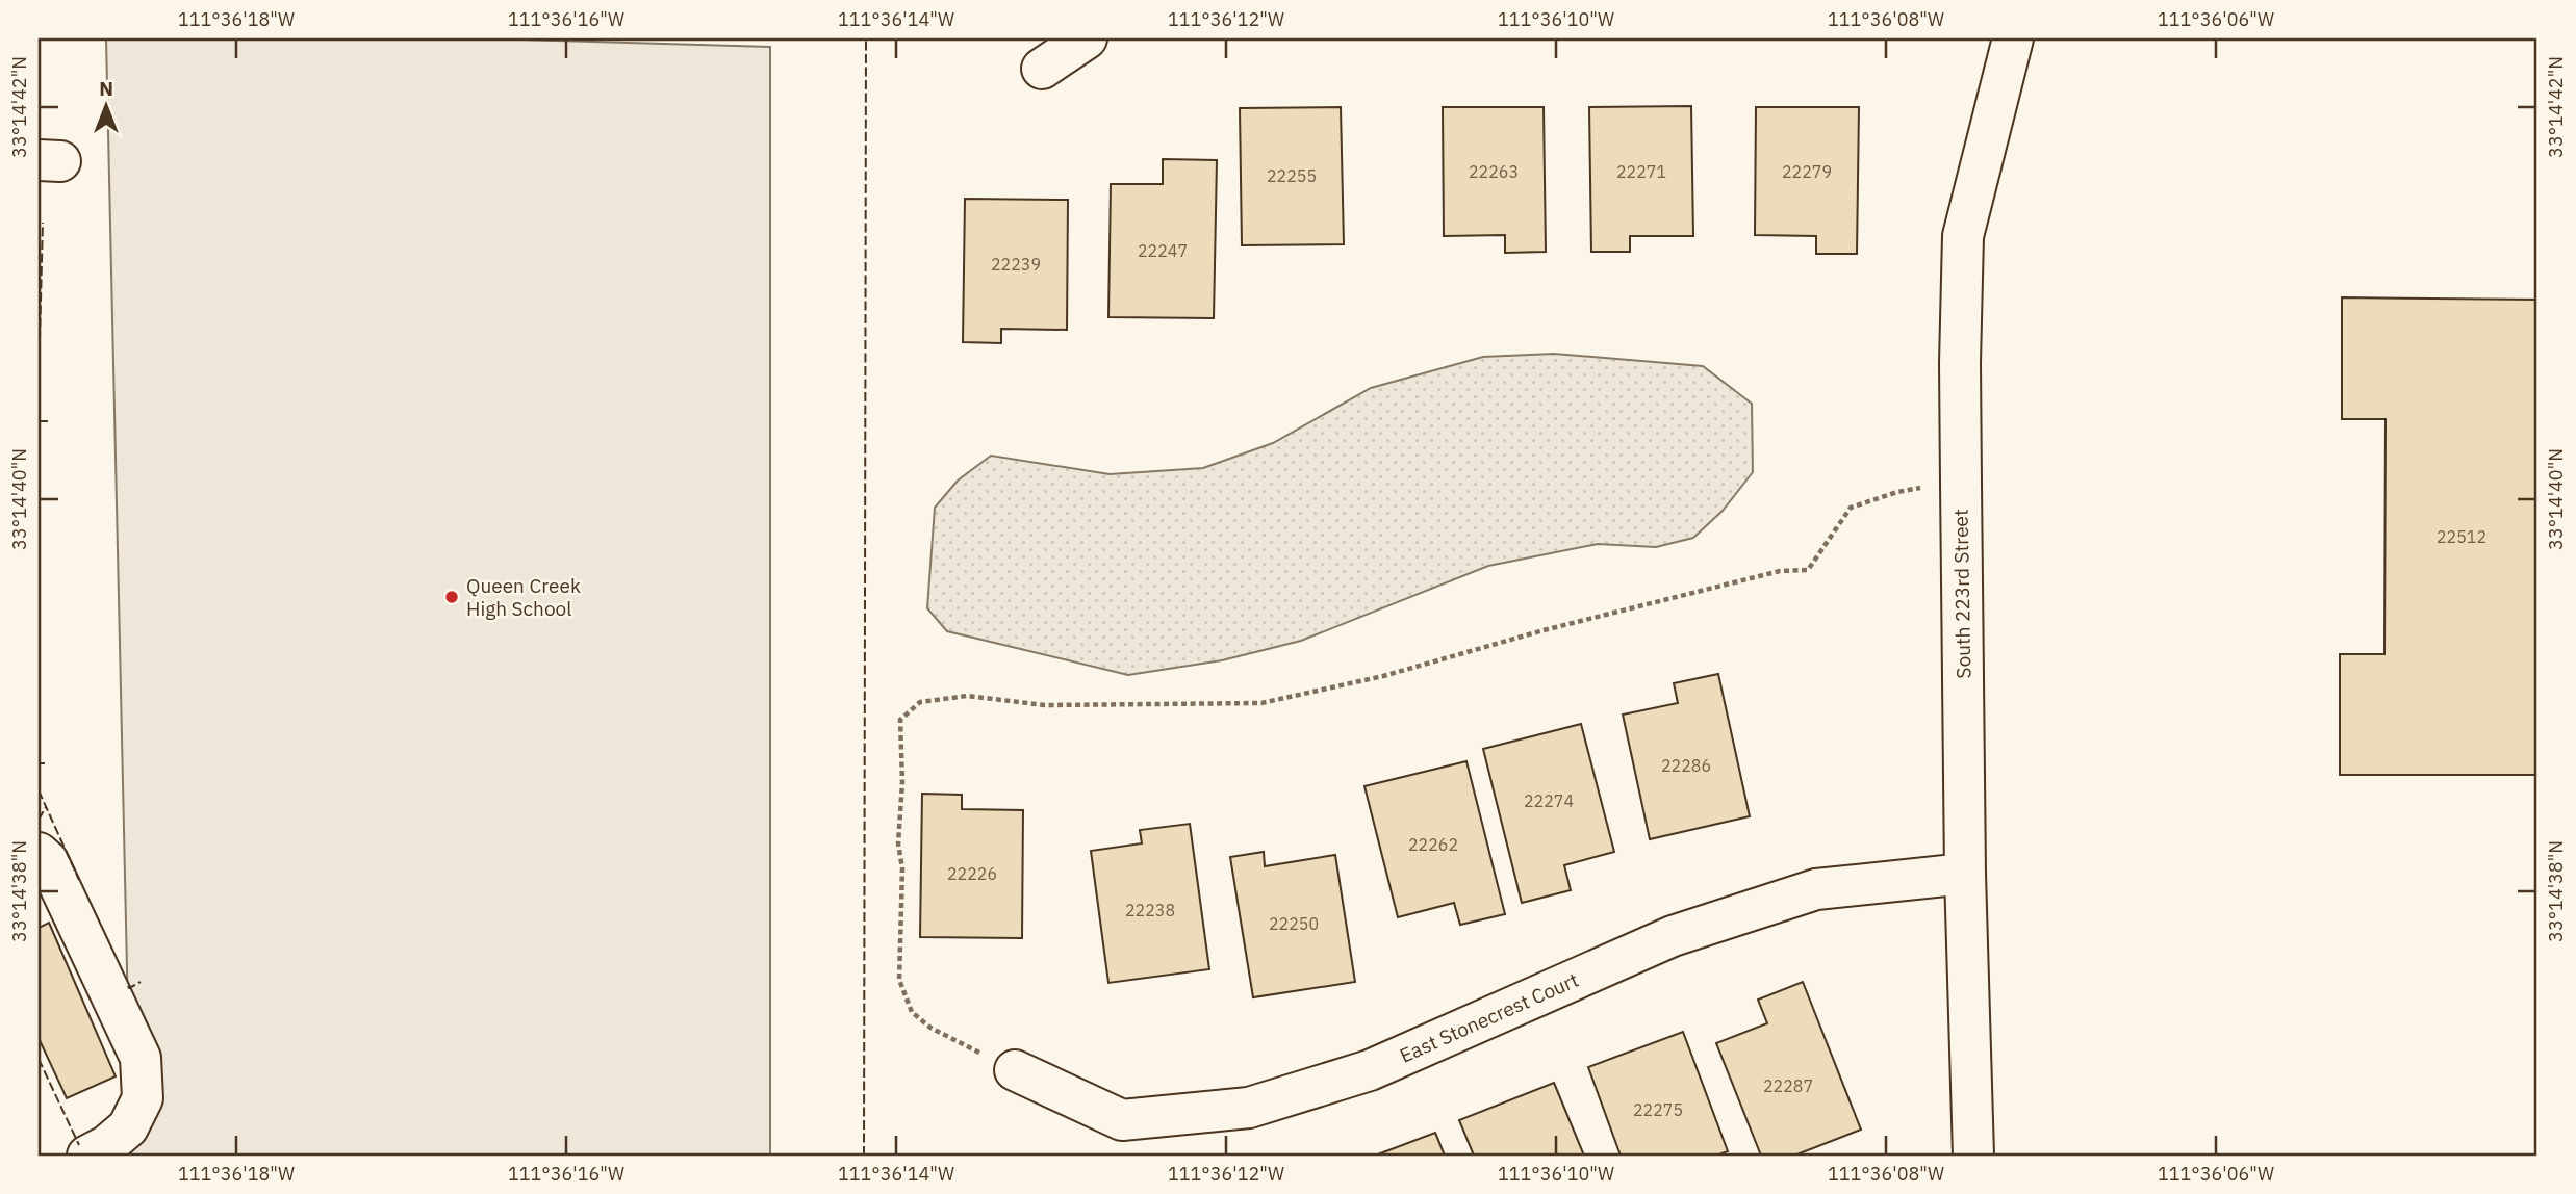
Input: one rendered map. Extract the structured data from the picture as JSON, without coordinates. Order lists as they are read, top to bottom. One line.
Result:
{"streets":{"street":["South 223rd Street","East Stonecrest Court"]},"crossings":[["South 223rd Street","East Stonecrest Court"]],"places":["Queen Creek High School"],"house_numbers":["22263","22271","22279","22255","22247","22239","22512","22286","22274","22262","22226","22238","22250","22287","22275"],"north":"top","coordinates":["111°36'18\"W","111°36'16\"W","111°36'14\"W","111°36'12\"W","111°36'10\"W","111°36'08\"W","111°36'06\"W","33°14'42\"N","33°14'40\"N","33°14'38\"N"]}
